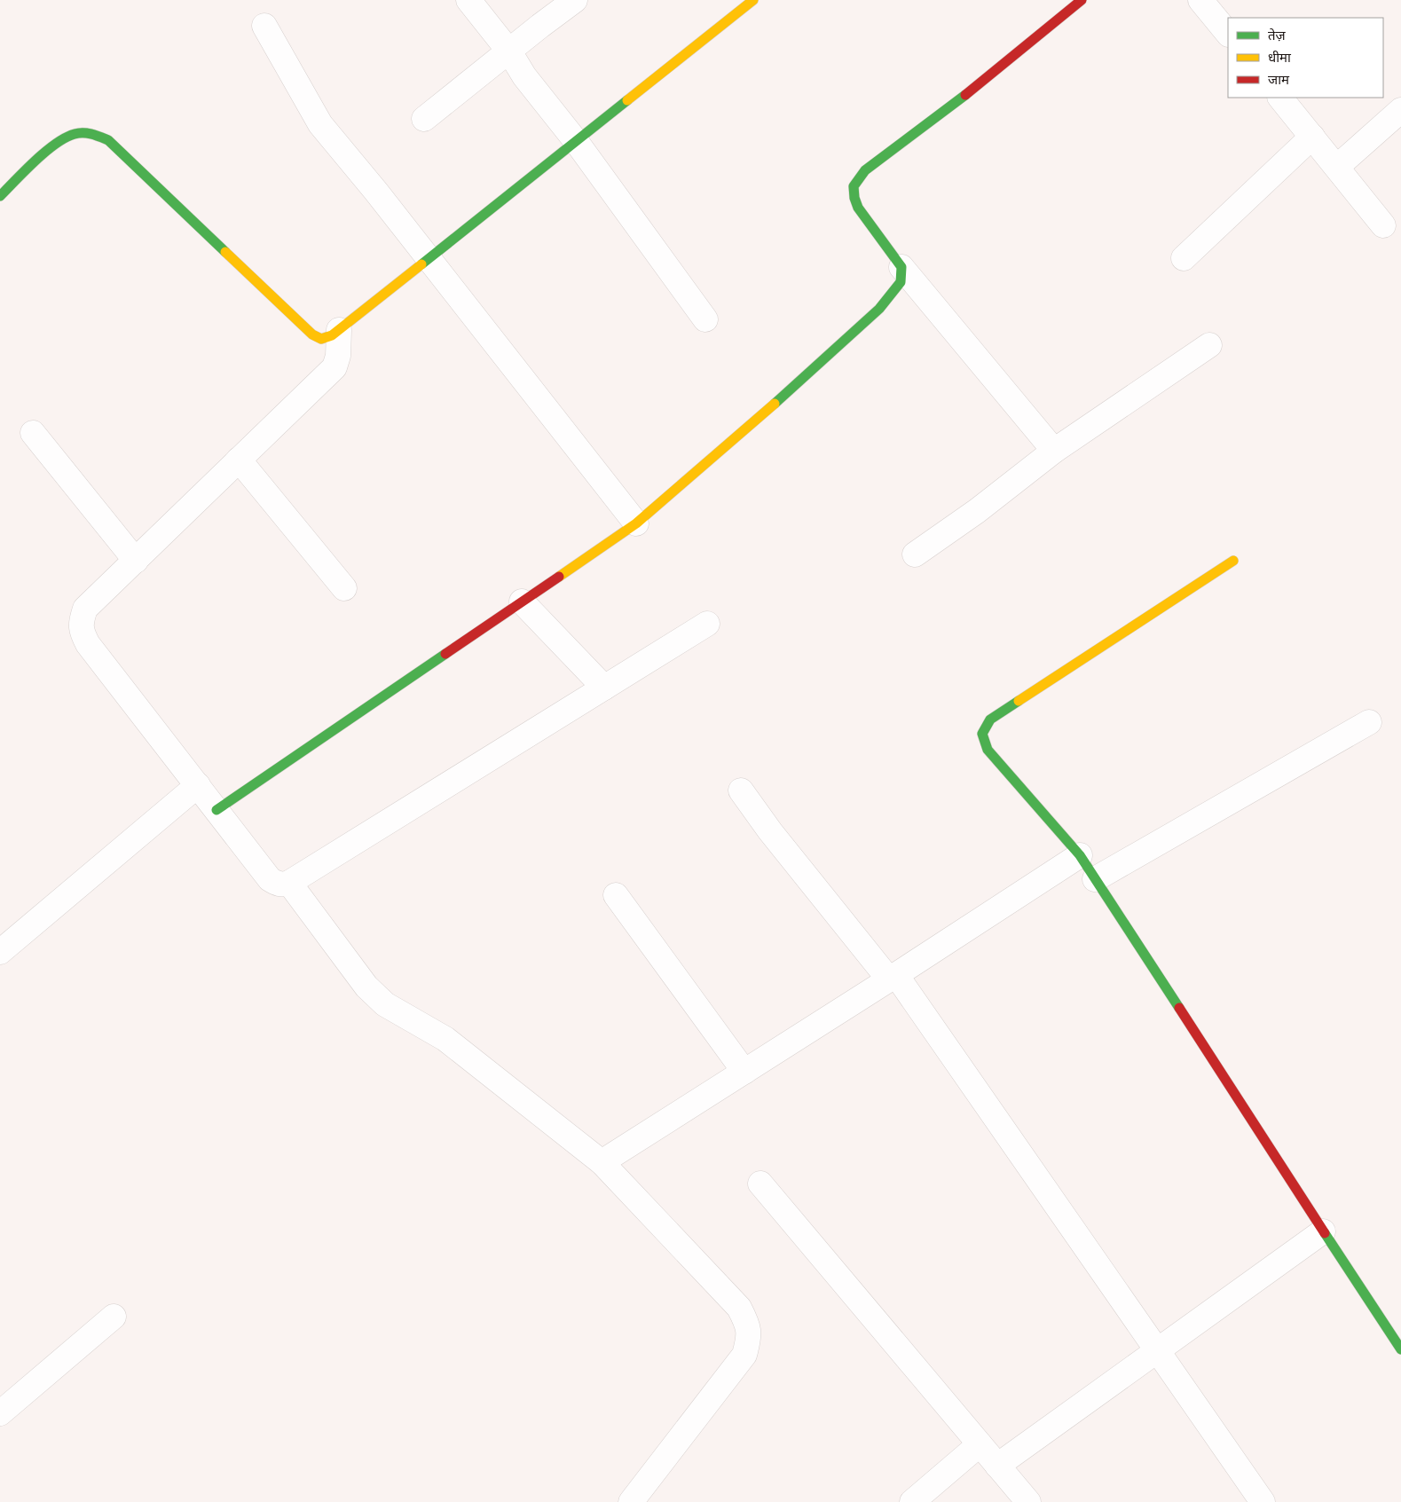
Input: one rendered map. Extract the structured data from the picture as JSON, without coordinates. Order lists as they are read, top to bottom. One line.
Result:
{"legend":["तेज़","धीमा","जाम"]}
